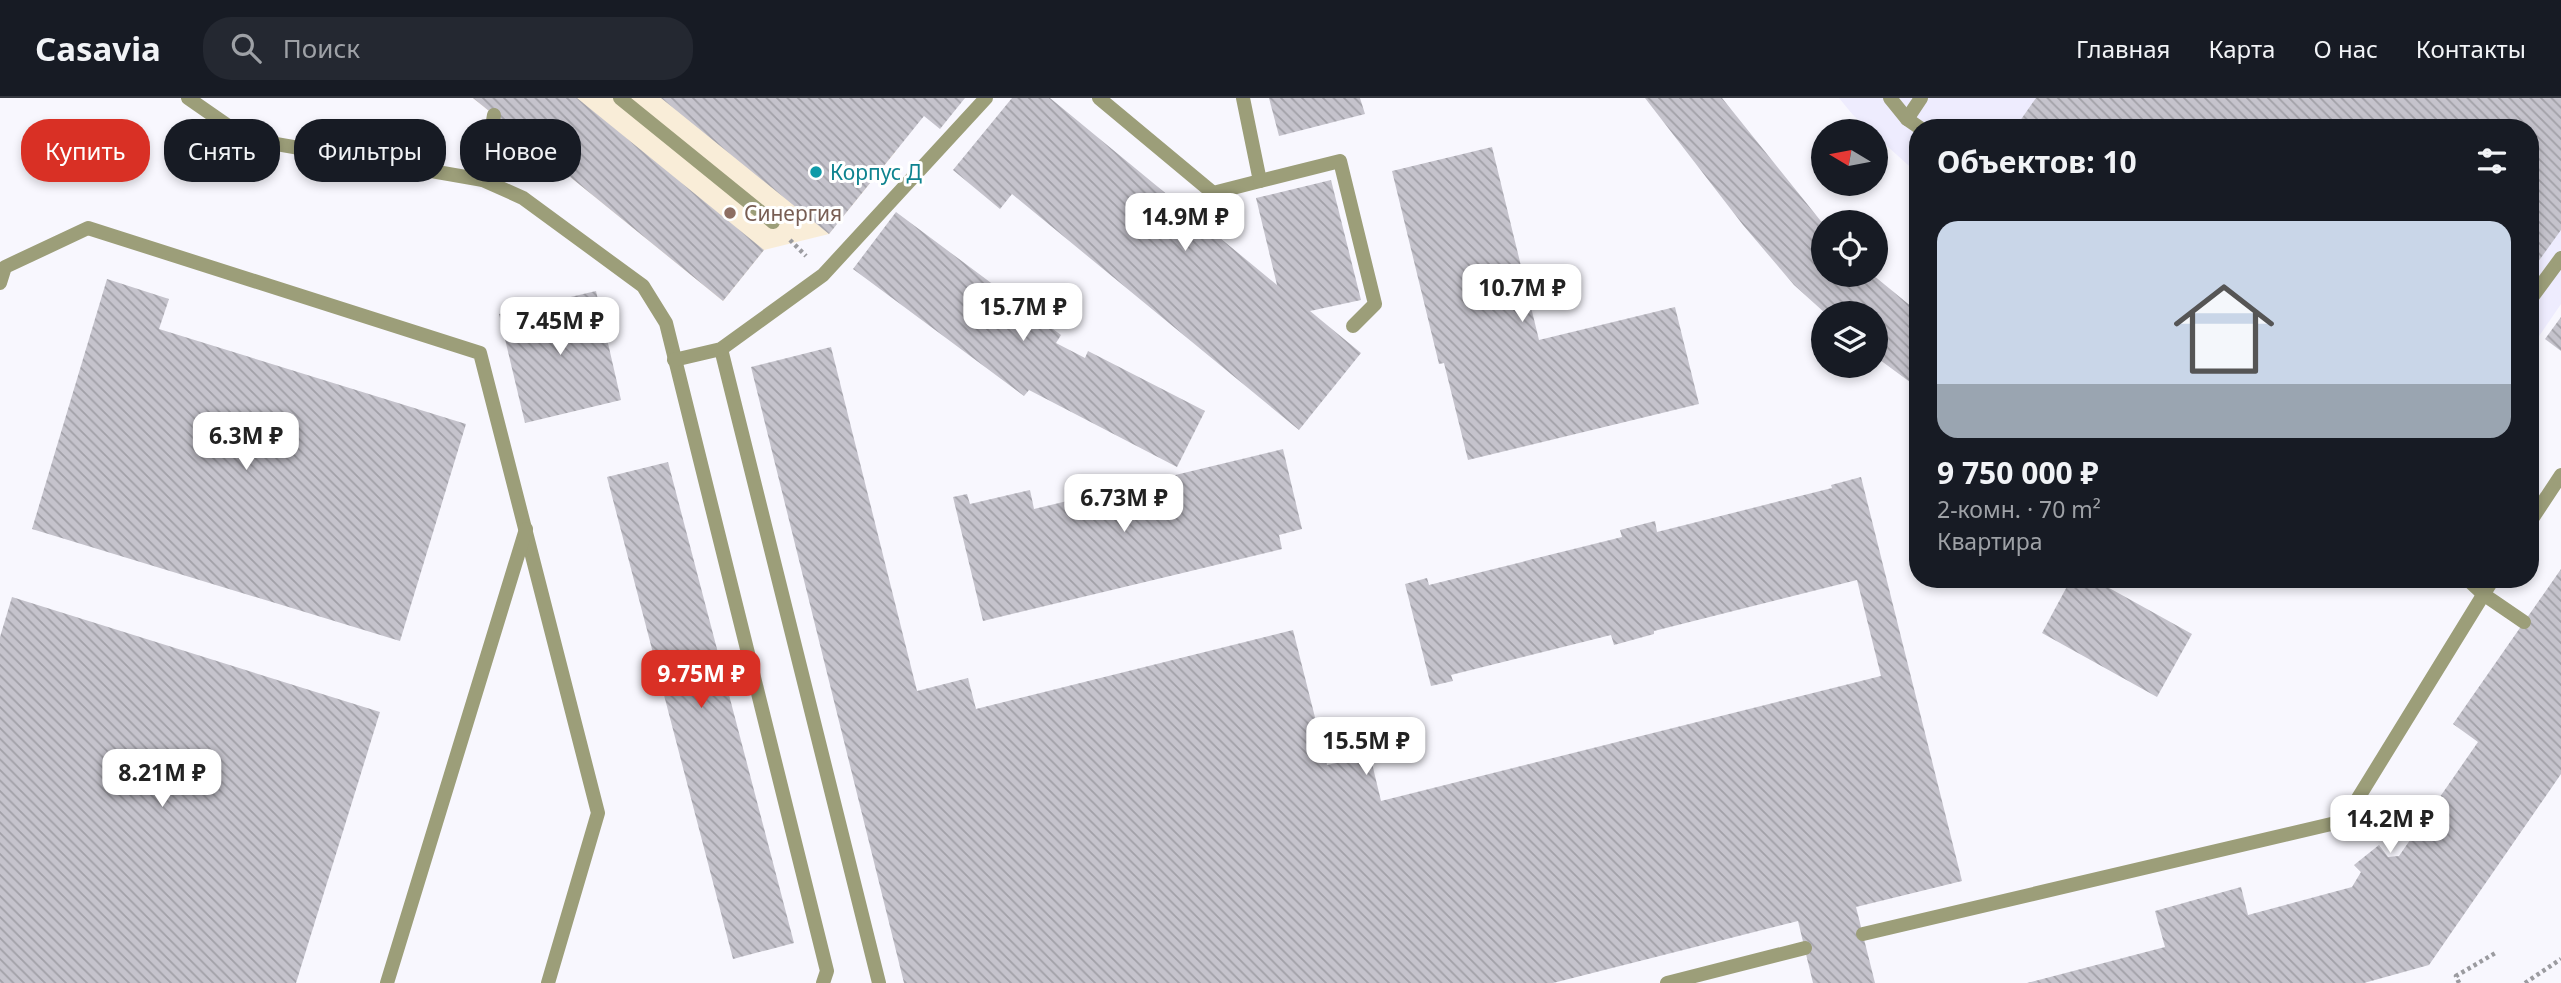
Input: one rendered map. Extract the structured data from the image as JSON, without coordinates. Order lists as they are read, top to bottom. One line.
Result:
{"places":["Корпус Д","Синергия"],"north":"left","page":{"header":"Casavia","search":"Поиск","nav":["Главная","Карта","О нас","Контакты"],"chip":["Купить","Снять","Фильтры","Новое"],"heading":"Объектов: 10","price":["14.9M ₽","10.7M ₽","15.7M ₽","7.45M ₽","6.3M ₽","6.73M ₽","9.75M ₽","15.5M ₽","8.21M ₽","14.2M ₽"],"list":[{"name":"9 750 000 ₽","note":"2-комн. · 70 m² · Квартира"}]}}
